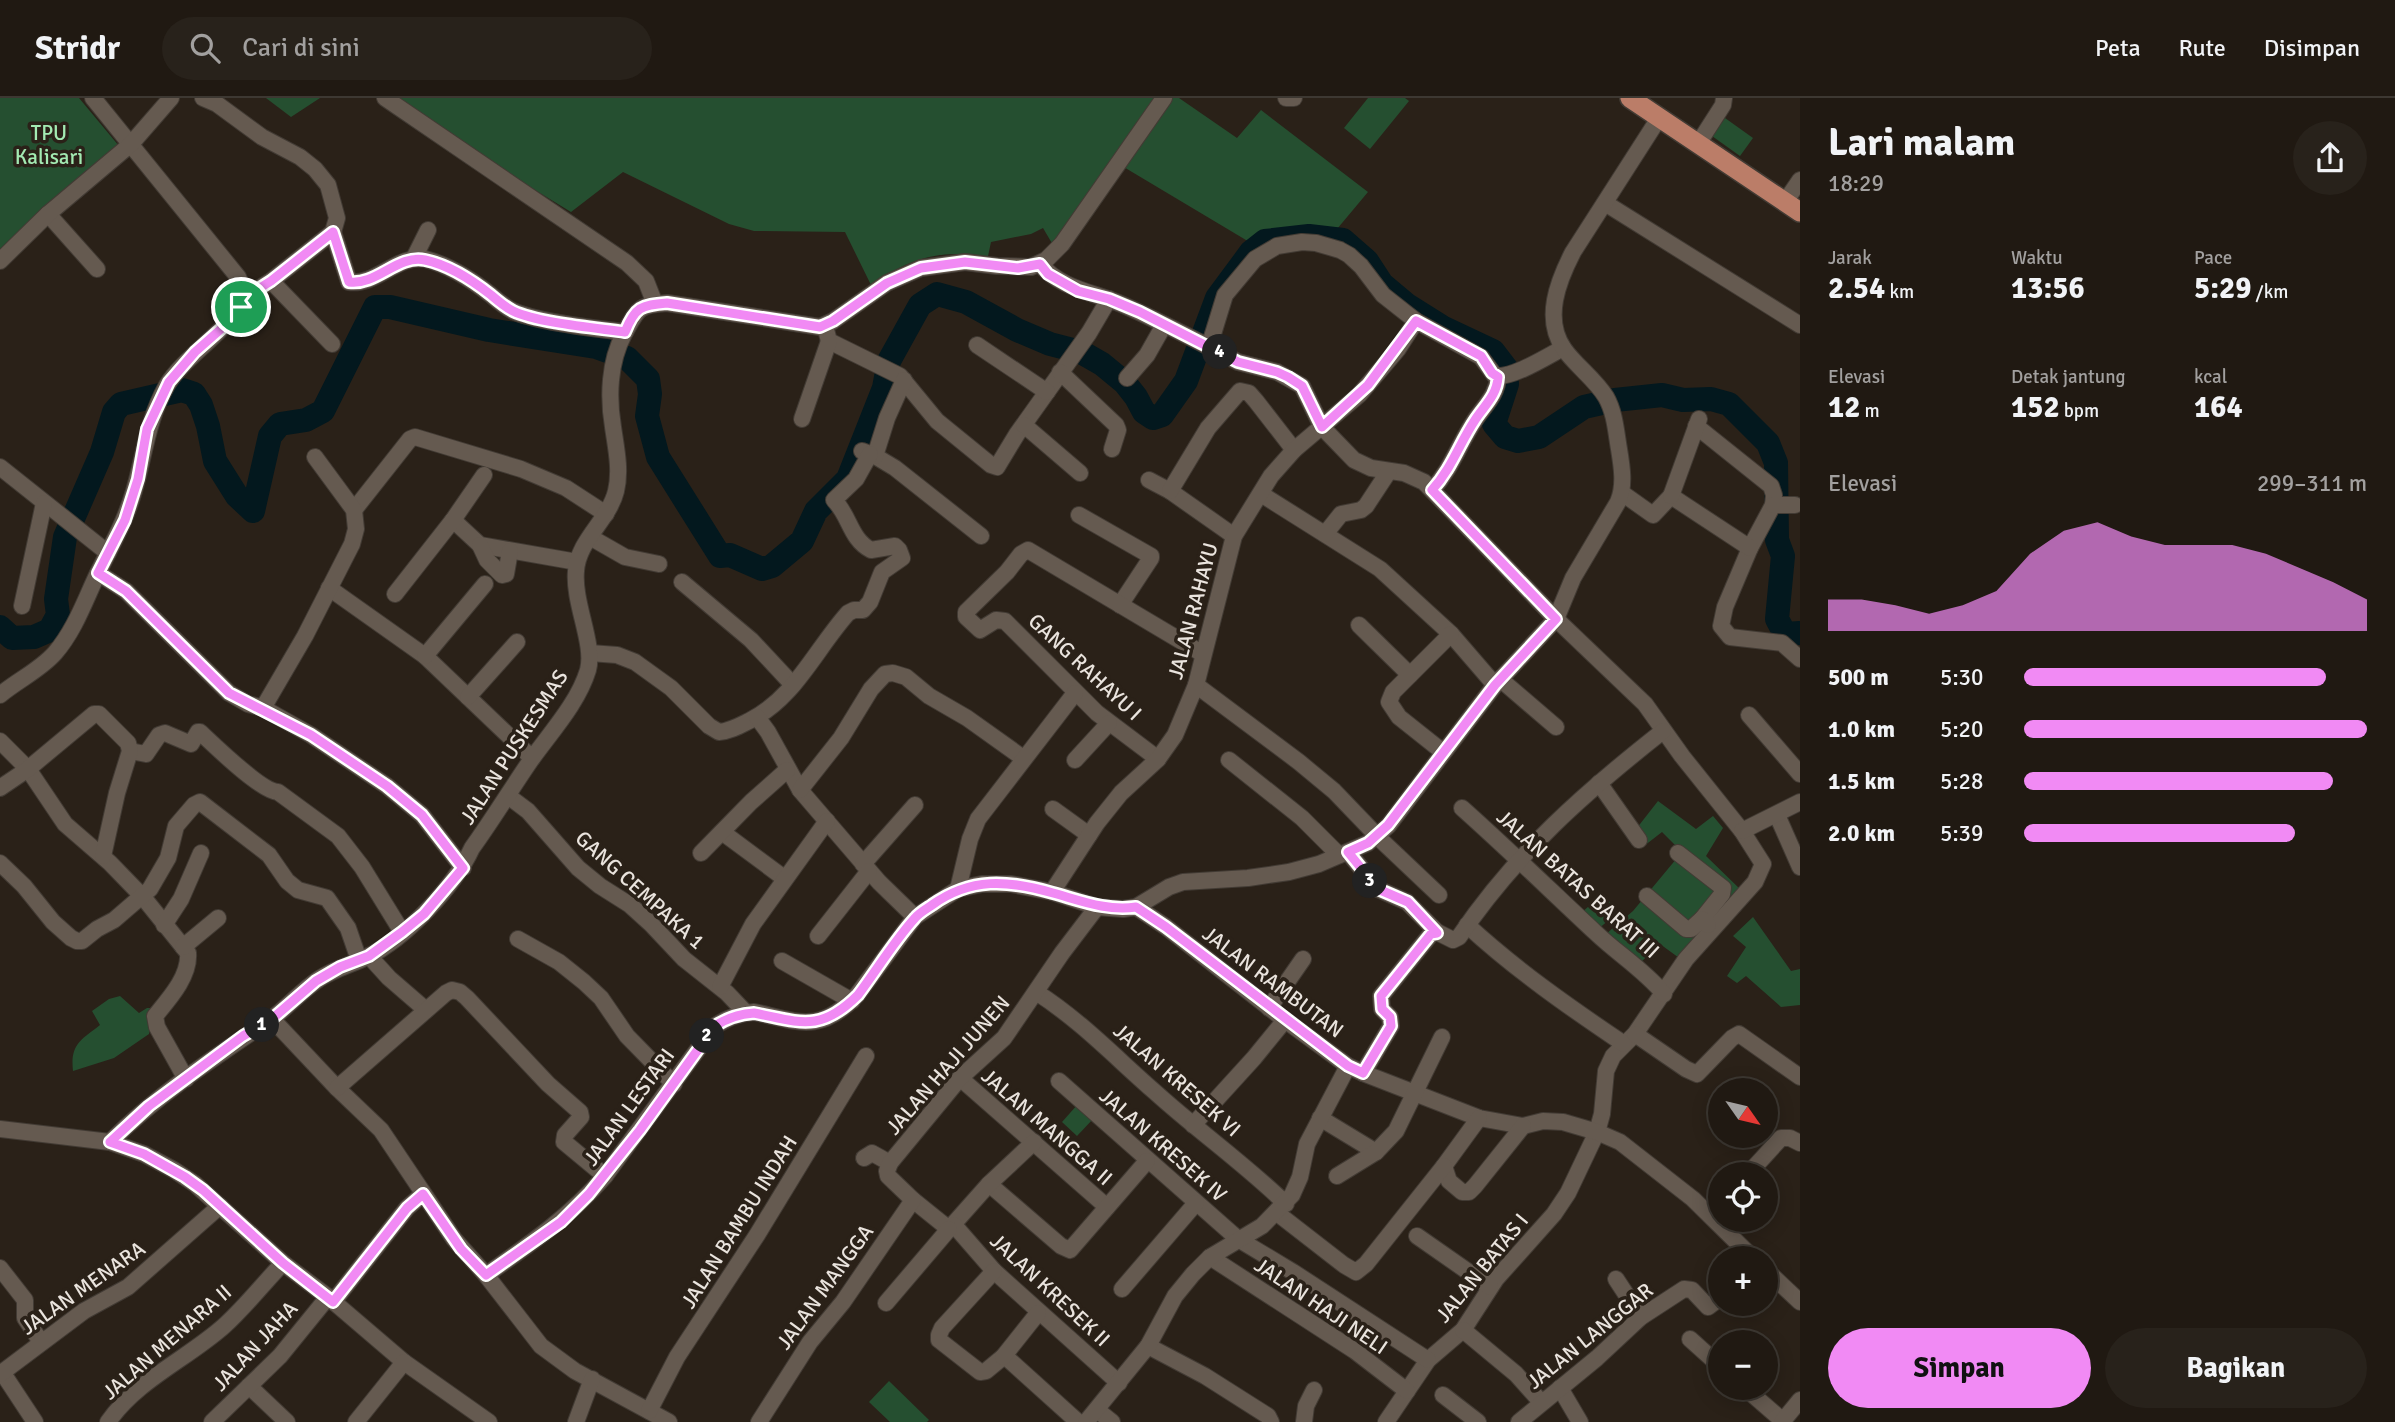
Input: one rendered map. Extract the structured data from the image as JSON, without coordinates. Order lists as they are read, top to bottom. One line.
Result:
{"streets":{"street":["JALAN RAHAYU","GANG RAHAYU I","JALAN PUSKESMAS","JALAN BATAS BARAT III","GANG CEMPAKA 1","JALAN RAMBUTAN","JALAN HAJI JUNEN","JALAN KRESEK VI","JALAN LESTARI","JALAN MANGGA II","JALAN KRESEK IV","JALAN BAMBU INDAH","JALAN BATAS I","JALAN MANGGA","JALAN MENARA","JALAN KRESEK II","JALAN HAJI NELI","JALAN LANGGAR","JALAN MENARA II","JALAN JAHA"]},"crossings":[["JALAN RAHAYU","GANG RAHAYU I"],["JALAN PUSKESMAS","GANG CEMPAKA 1"],["JALAN BATAS BARAT III","JALAN BATAS I"],["GANG CEMPAKA 1","JALAN LESTARI"],["JALAN RAMBUTAN","JALAN BATAS I"],["JALAN HAJI JUNEN","JALAN KRESEK VI"],["JALAN HAJI JUNEN","JALAN MANGGA II"],["JALAN HAJI JUNEN","JALAN MANGGA"],["JALAN HAJI JUNEN","JALAN KRESEK II"],["JALAN KRESEK IV","JALAN BATAS I"],["JALAN BATAS I","JALAN HAJI NELI"],["JALAN MANGGA","JALAN KRESEK II"]],"parks":["TPU Kalisari"],"north":"bottom right","page":{"header":"Stridr","search":"Cari di sini","nav":["Peta","Rute","Disimpan"],"heading":["Lari malam","18:29"],"stats":[["Jarak","2.54 km"],["Waktu","13:56"],["Pace","5:29 /km"],["Elevasi","12 m"],["Detak jantung","152 bpm"],["kcal","164"]],"pins":["4","3","1","2"],"chart":["Elevasi","299–311 m"],"list":[{"name":"500 m","note":"5:30"},{"name":"1.0 km","note":"5:20"},{"name":"1.5 km","note":"5:28"},{"name":"2.0 km","note":"5:39"}],"map_buttons":["+","−"],"buttons":["Simpan","Bagikan"]}}
